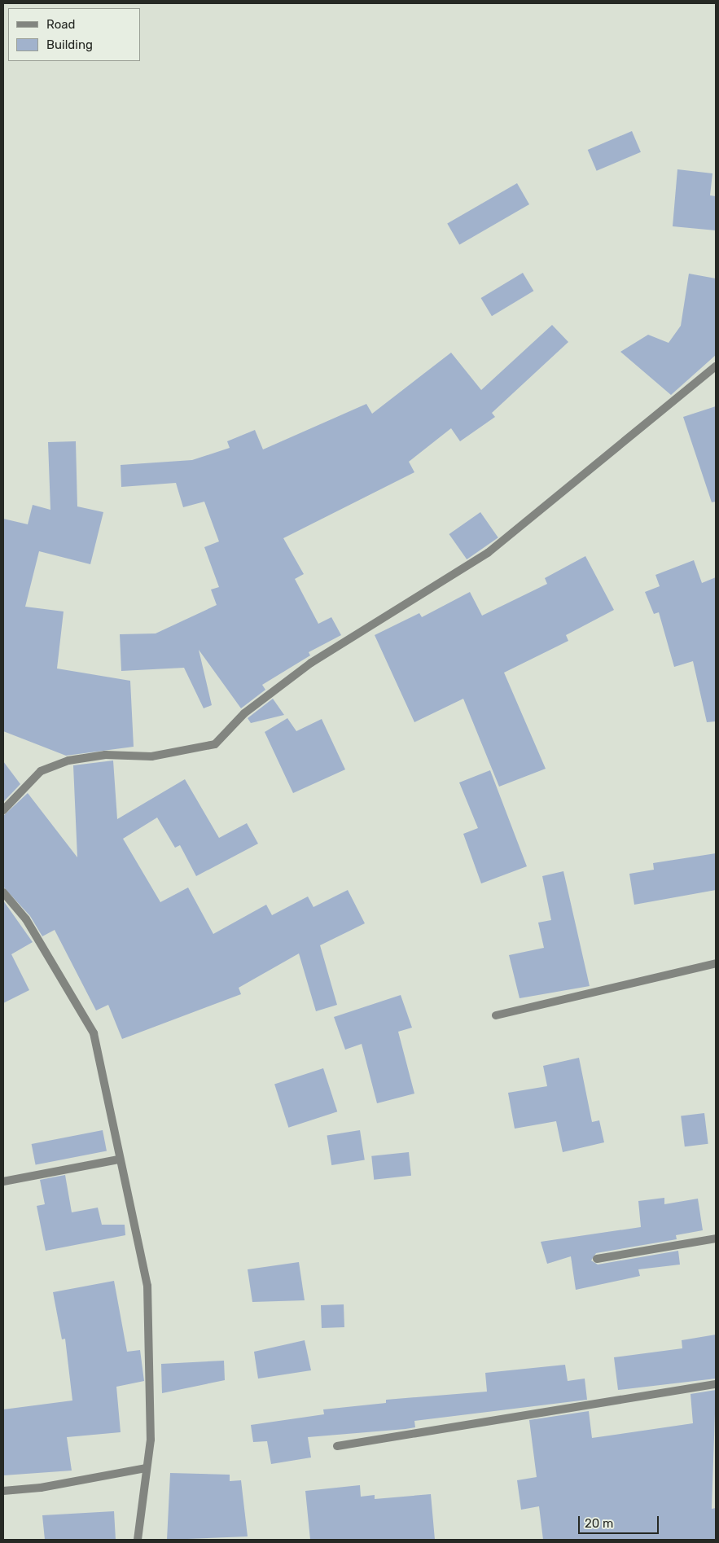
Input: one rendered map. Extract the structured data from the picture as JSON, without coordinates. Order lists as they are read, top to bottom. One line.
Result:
{"legend":["Road","Building"],"scale_bar":"20 m"}
